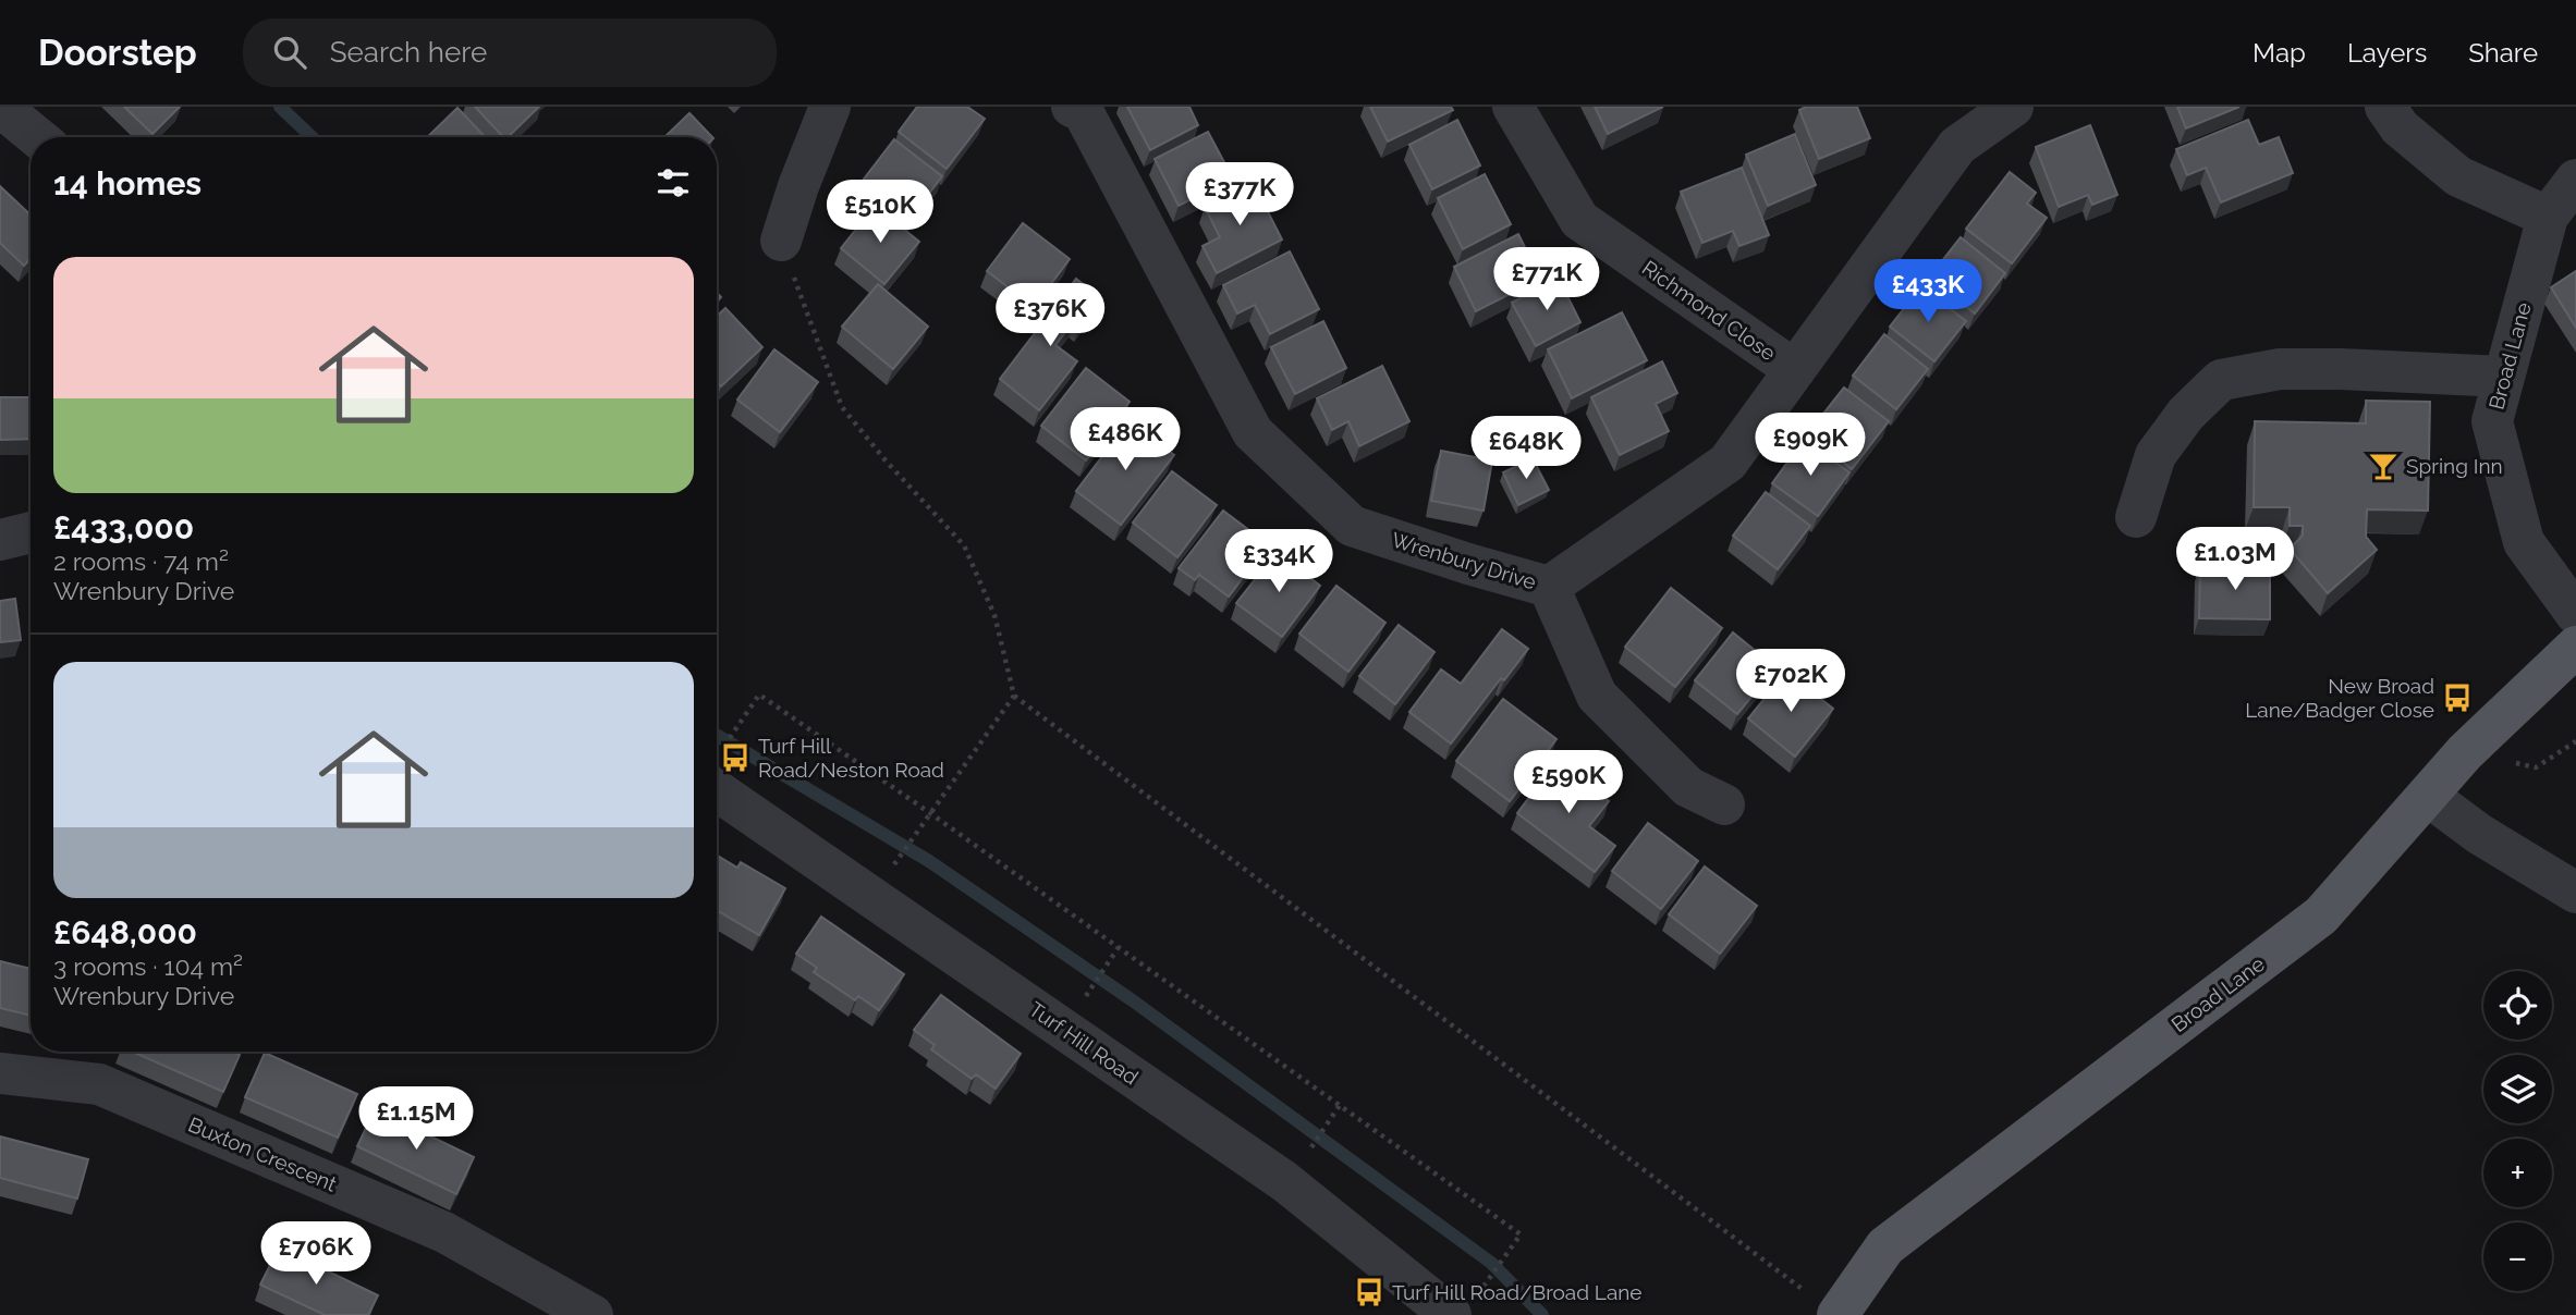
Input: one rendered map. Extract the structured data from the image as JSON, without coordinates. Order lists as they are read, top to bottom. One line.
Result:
{"streets":{"main road":["Broad Lane"],"street":["Richmond Close","Wrenbury Drive","Turf Hill Road","Buxton Crescent"]},"crossings":[["Richmond Close","Wrenbury Drive"]],"places":{"bar":["Spring Inn"],"bus stop":["New Broad Lane/Badger Close","Turf Hill Road/Neston Road","Turf Hill Road/Broad Lane"]},"page":{"header":"Doorstep","search":"Search here","nav":["Map","Layers","Share"],"heading":"14 homes","price":["£377K","£510K","£771K","£433K","£376K","£486K","£909K","£648K","£1.03M","£334K","£702K","£590K","£1.15M","£706K"],"list":[{"name":"£433,000","note":"2 rooms · 74 m² · Wrenbury Drive"},{"name":"£648,000","note":"3 rooms · 104 m² · Wrenbury Drive"}],"map_buttons":["+","−"]}}
